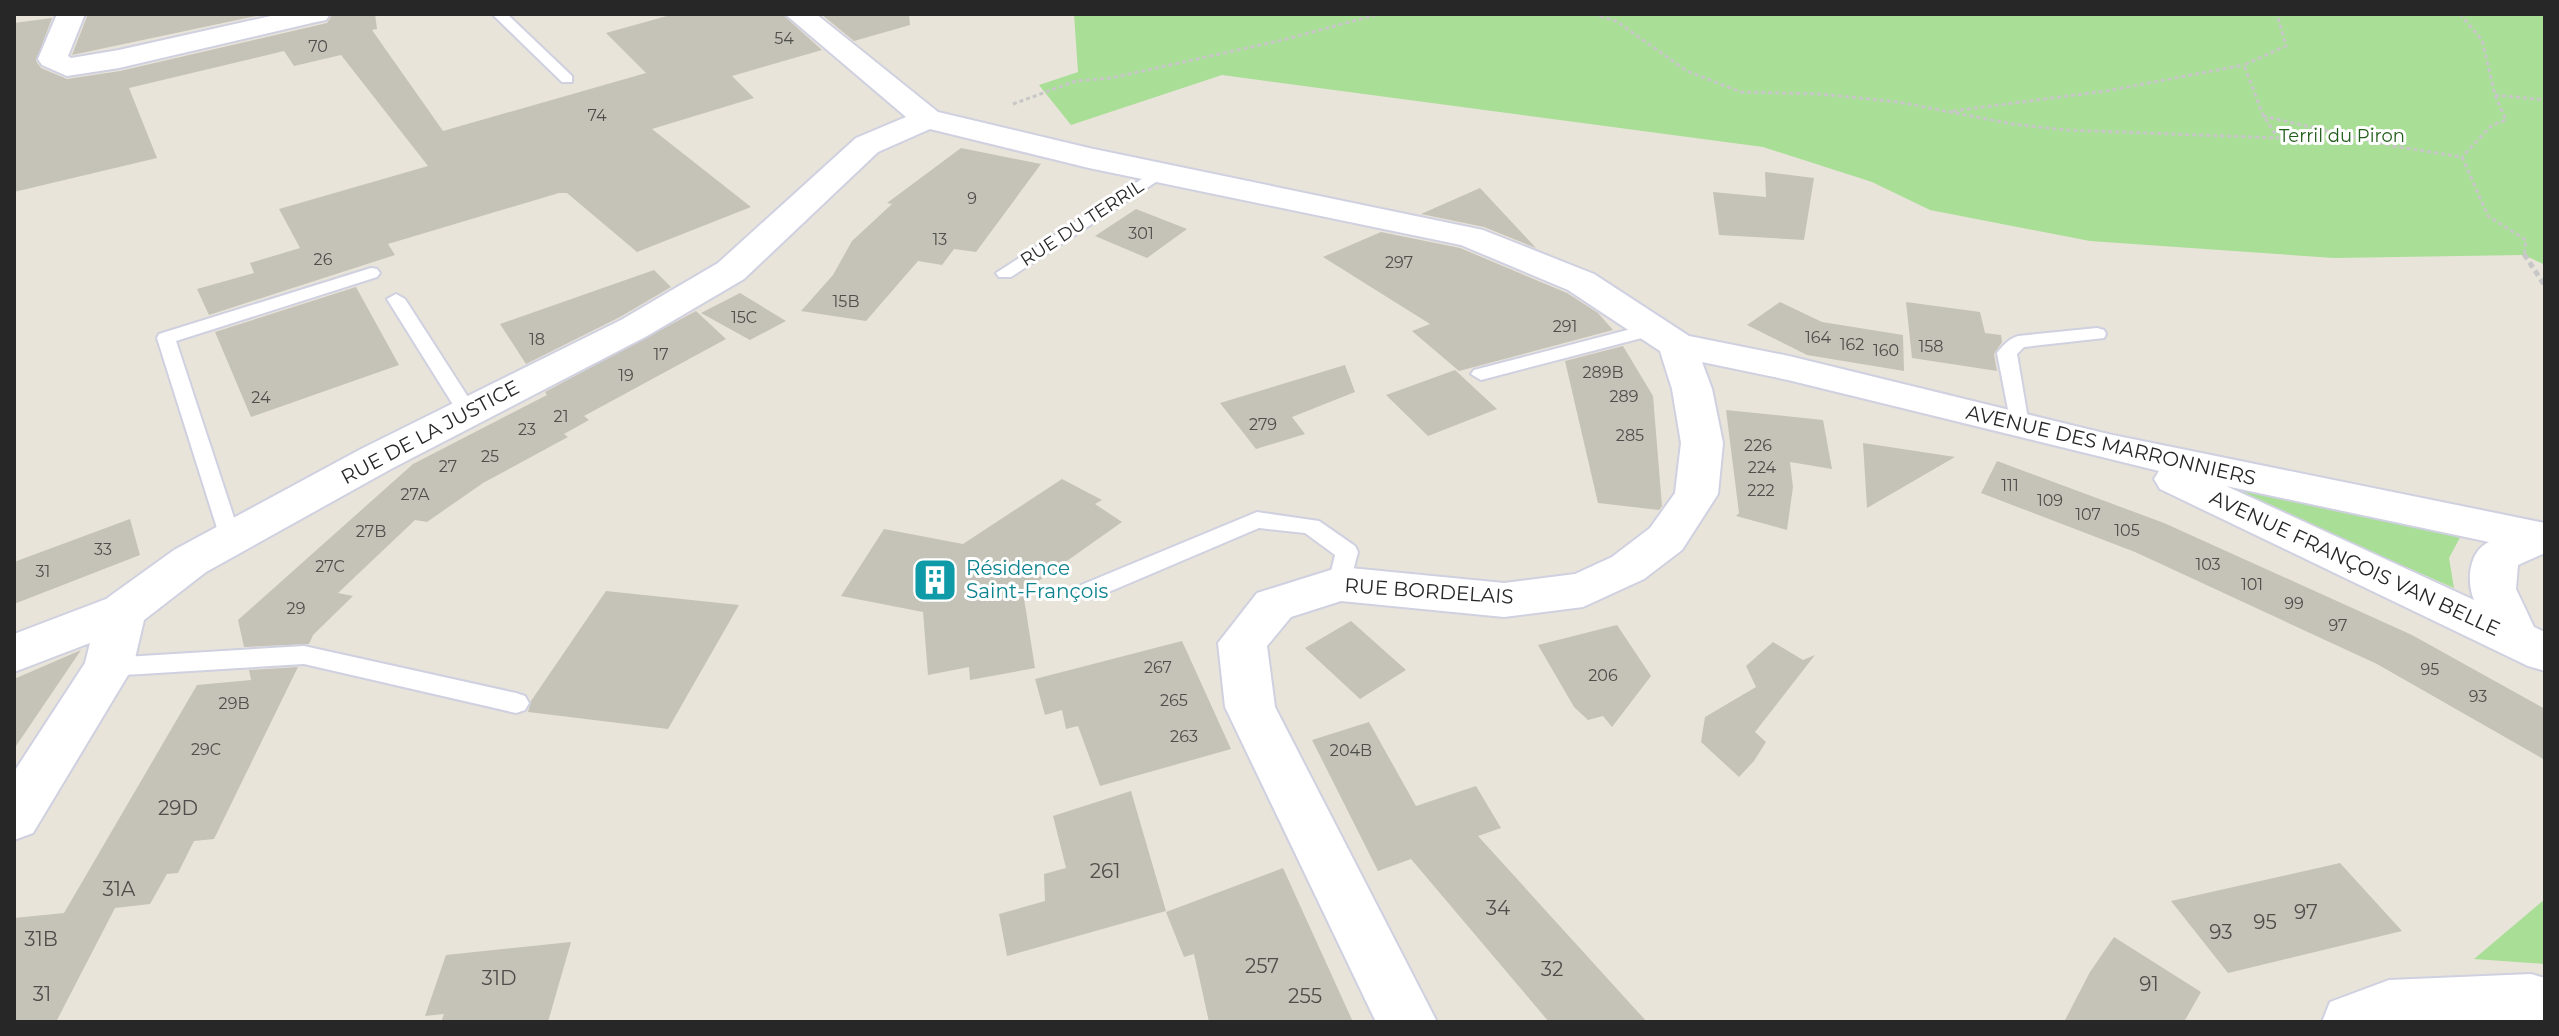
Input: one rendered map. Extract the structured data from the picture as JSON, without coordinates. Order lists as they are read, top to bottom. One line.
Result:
{"streets":{"street":["RUE DE LA JUSTICE","AVENUE DES MARRONNIERS","AVENUE FRANÇOIS VAN BELLE","RUE BORDELAIS"],"lane":["RUE DU TERRIL"]},"crossings":[["AVENUE DES MARRONNIERS","AVENUE FRANÇOIS VAN BELLE"],["AVENUE DES MARRONNIERS","RUE BORDELAIS"]],"parks":["Terril du Piron"],"places":{"building":["Résidence Saint-François"]},"house_numbers":["54","70","74","9","301","13","26","297","15B","15C","291","164","18","162","158","160","17","289B","19","289","24","21","279","23","285","226","25","27","224","111","222","27A","109","107","105","27B","33","103","27C","31","101","99","29","97","267","95","206","93","265","29B","263","29C","204B","29D","261","31A","34","97","95","93","31B","257","32","31D","91","31","255"]}
